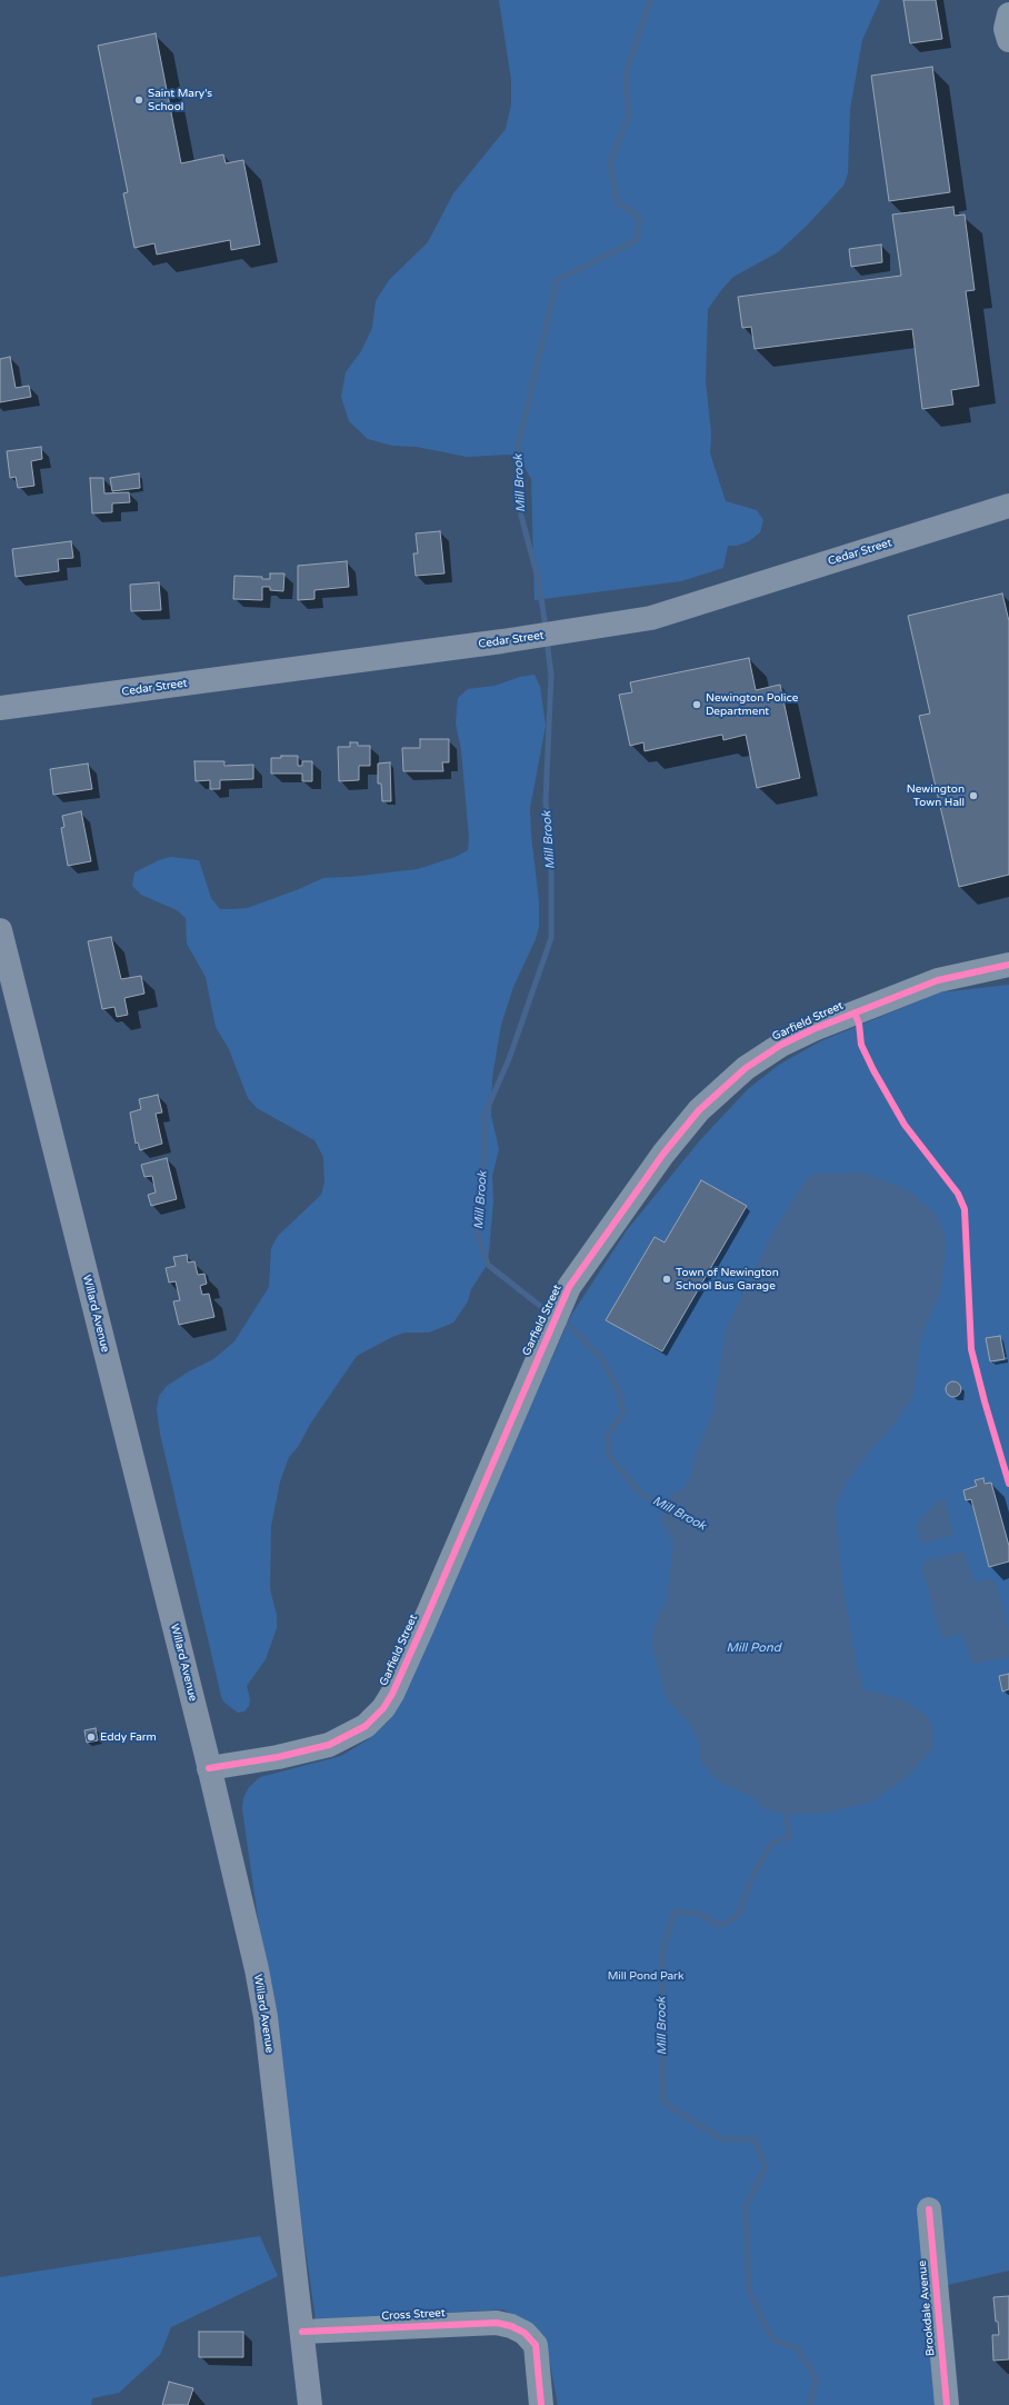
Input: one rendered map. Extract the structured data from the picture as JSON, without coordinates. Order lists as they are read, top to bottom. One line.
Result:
{"streets":{"main road":["Cedar Street","Willard Avenue"],"street":["Garfield Street","Brookdale Avenue","Cross Street"]},"crossings":[["Garfield Street","Willard Avenue"],["Willard Avenue","Cross Street"]],"water":["Mill Brook","Mill Pond"],"parks":["Mill Pond Park"],"places":["Saint Mary's School","Newington Police Department","Newington Town Hall","Town of Newington School Bus Garage","Eddy Farm"]}
